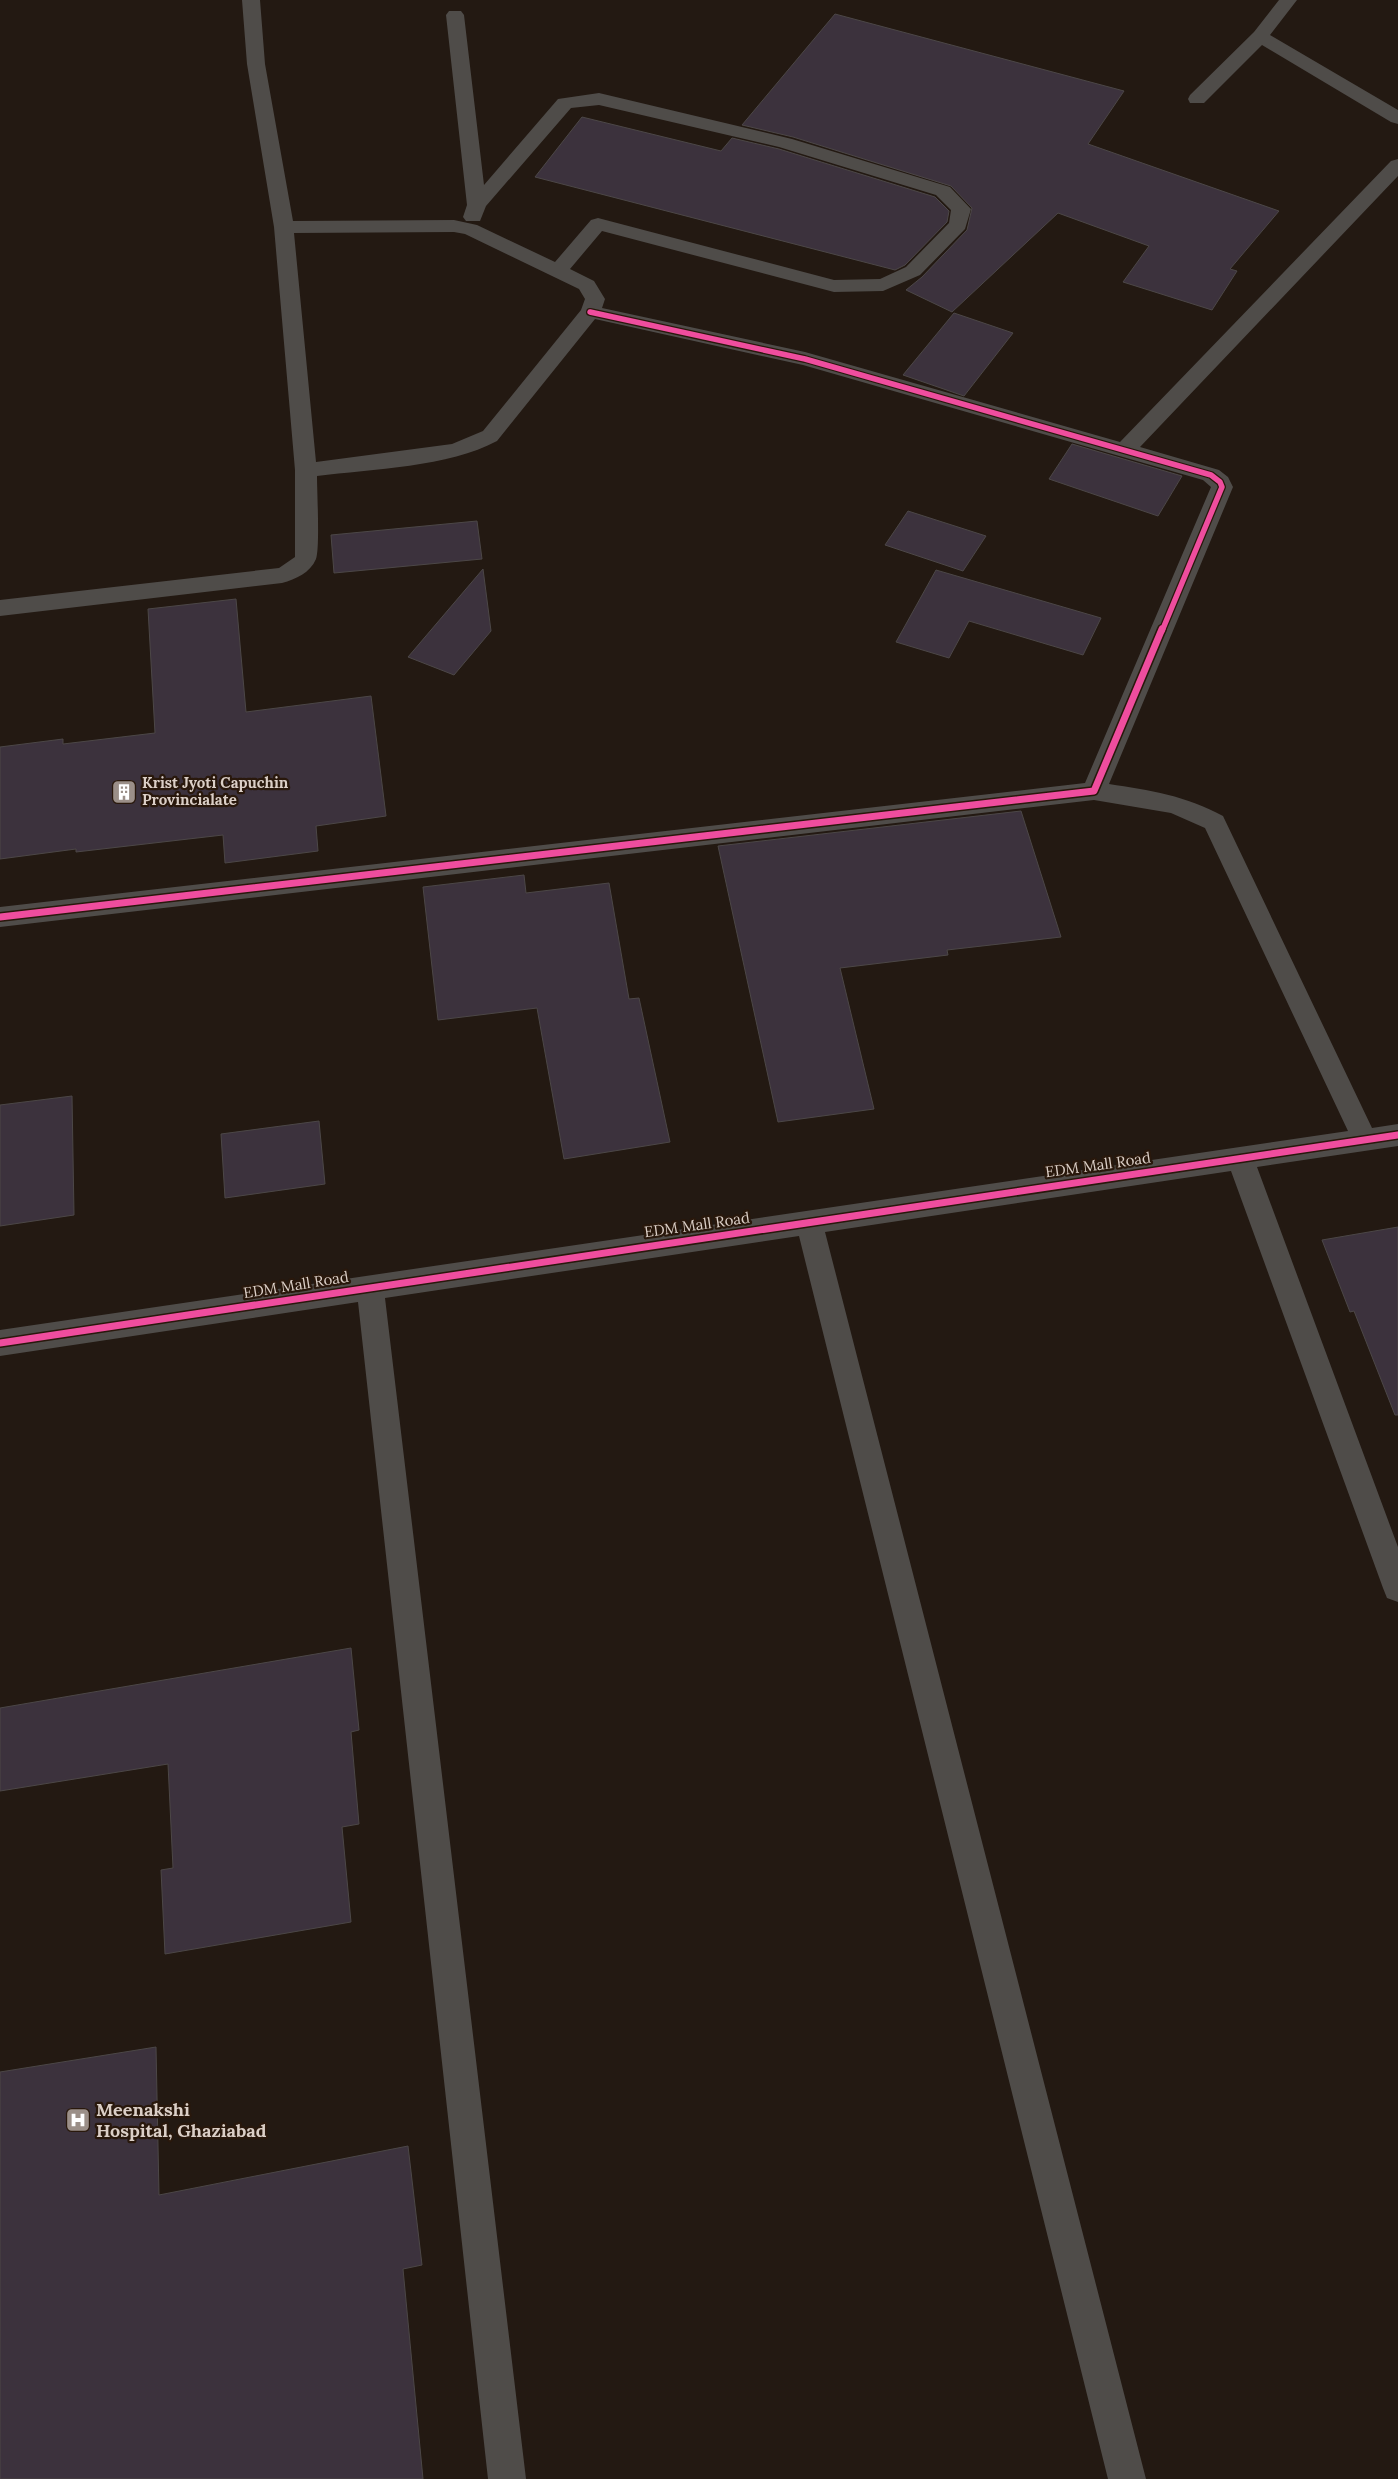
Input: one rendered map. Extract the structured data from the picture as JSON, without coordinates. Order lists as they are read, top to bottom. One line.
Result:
{"streets":{"street":["EDM Mall Road"]},"places":{"building":["Krist Jyoti Capuchin Provincialate"],"hospital":["Meenakshi Hospital, Ghaziabad"]}}
